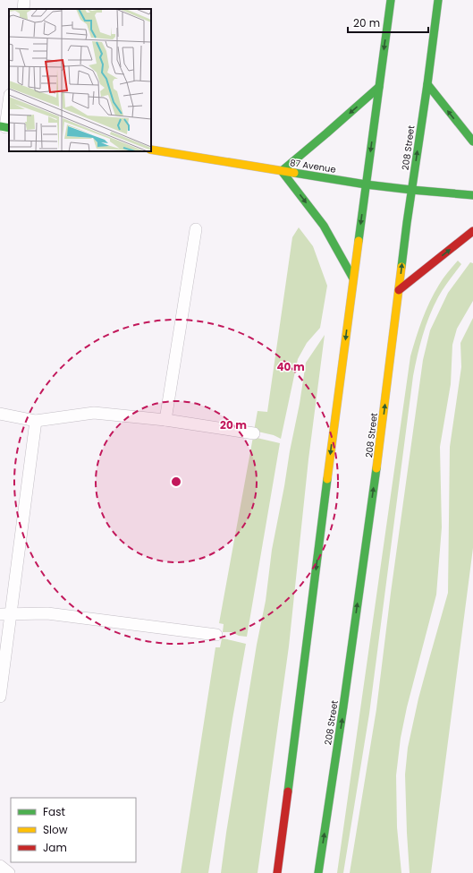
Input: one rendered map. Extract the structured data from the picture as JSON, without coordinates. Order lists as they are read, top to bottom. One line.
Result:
{"streets":{"main road":["208 Street","87 Avenue"]},"crossings":[["208 Street","87 Avenue"]],"legend":["Fast","Slow","Jam"],"scale_bar":"20 m","rings":["40 m","20 m"]}
